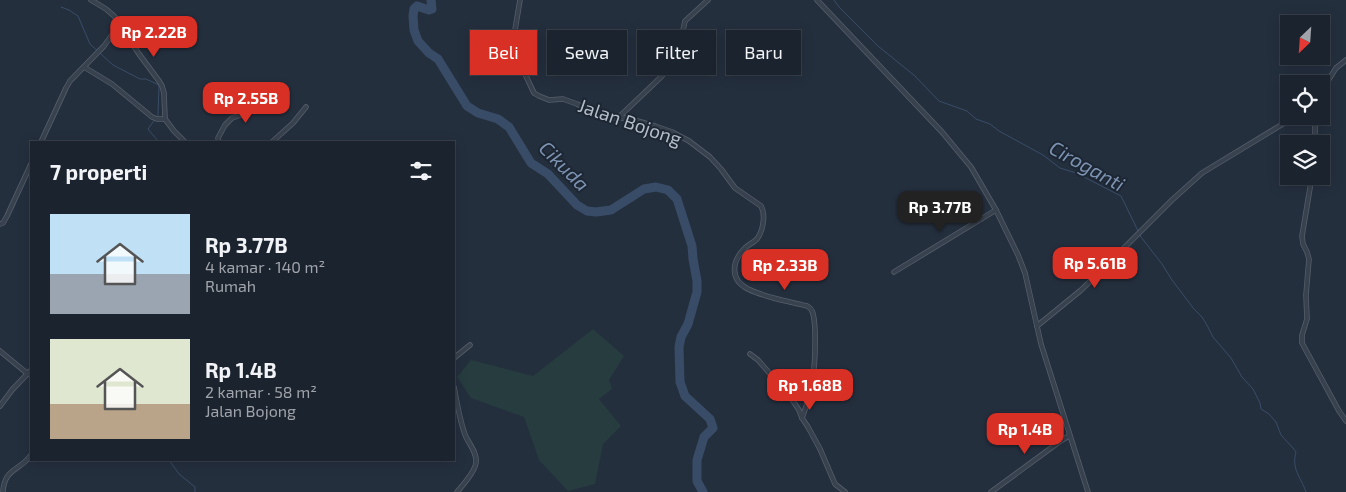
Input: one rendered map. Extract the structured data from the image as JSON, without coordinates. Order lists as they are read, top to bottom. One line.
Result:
{"streets":{"street":["Jalan Bojong"]},"water":["Cikuda","Ciroganti"],"north":"bottom left","page":{"price":["Rp 2.22B","Rp 2.55B","Rp 3.77B","Rp 5.61B","Rp 2.33B","Rp 1.68B","Rp 1.4B"],"chip":["Beli","Sewa","Filter","Baru"],"heading":"7 properti","list":[{"name":"Rp 3.77B","note":"4 kamar · 140 m² · Rumah"},{"name":"Rp 1.4B","note":"2 kamar · 58 m² · Jalan Bojong"}]}}
